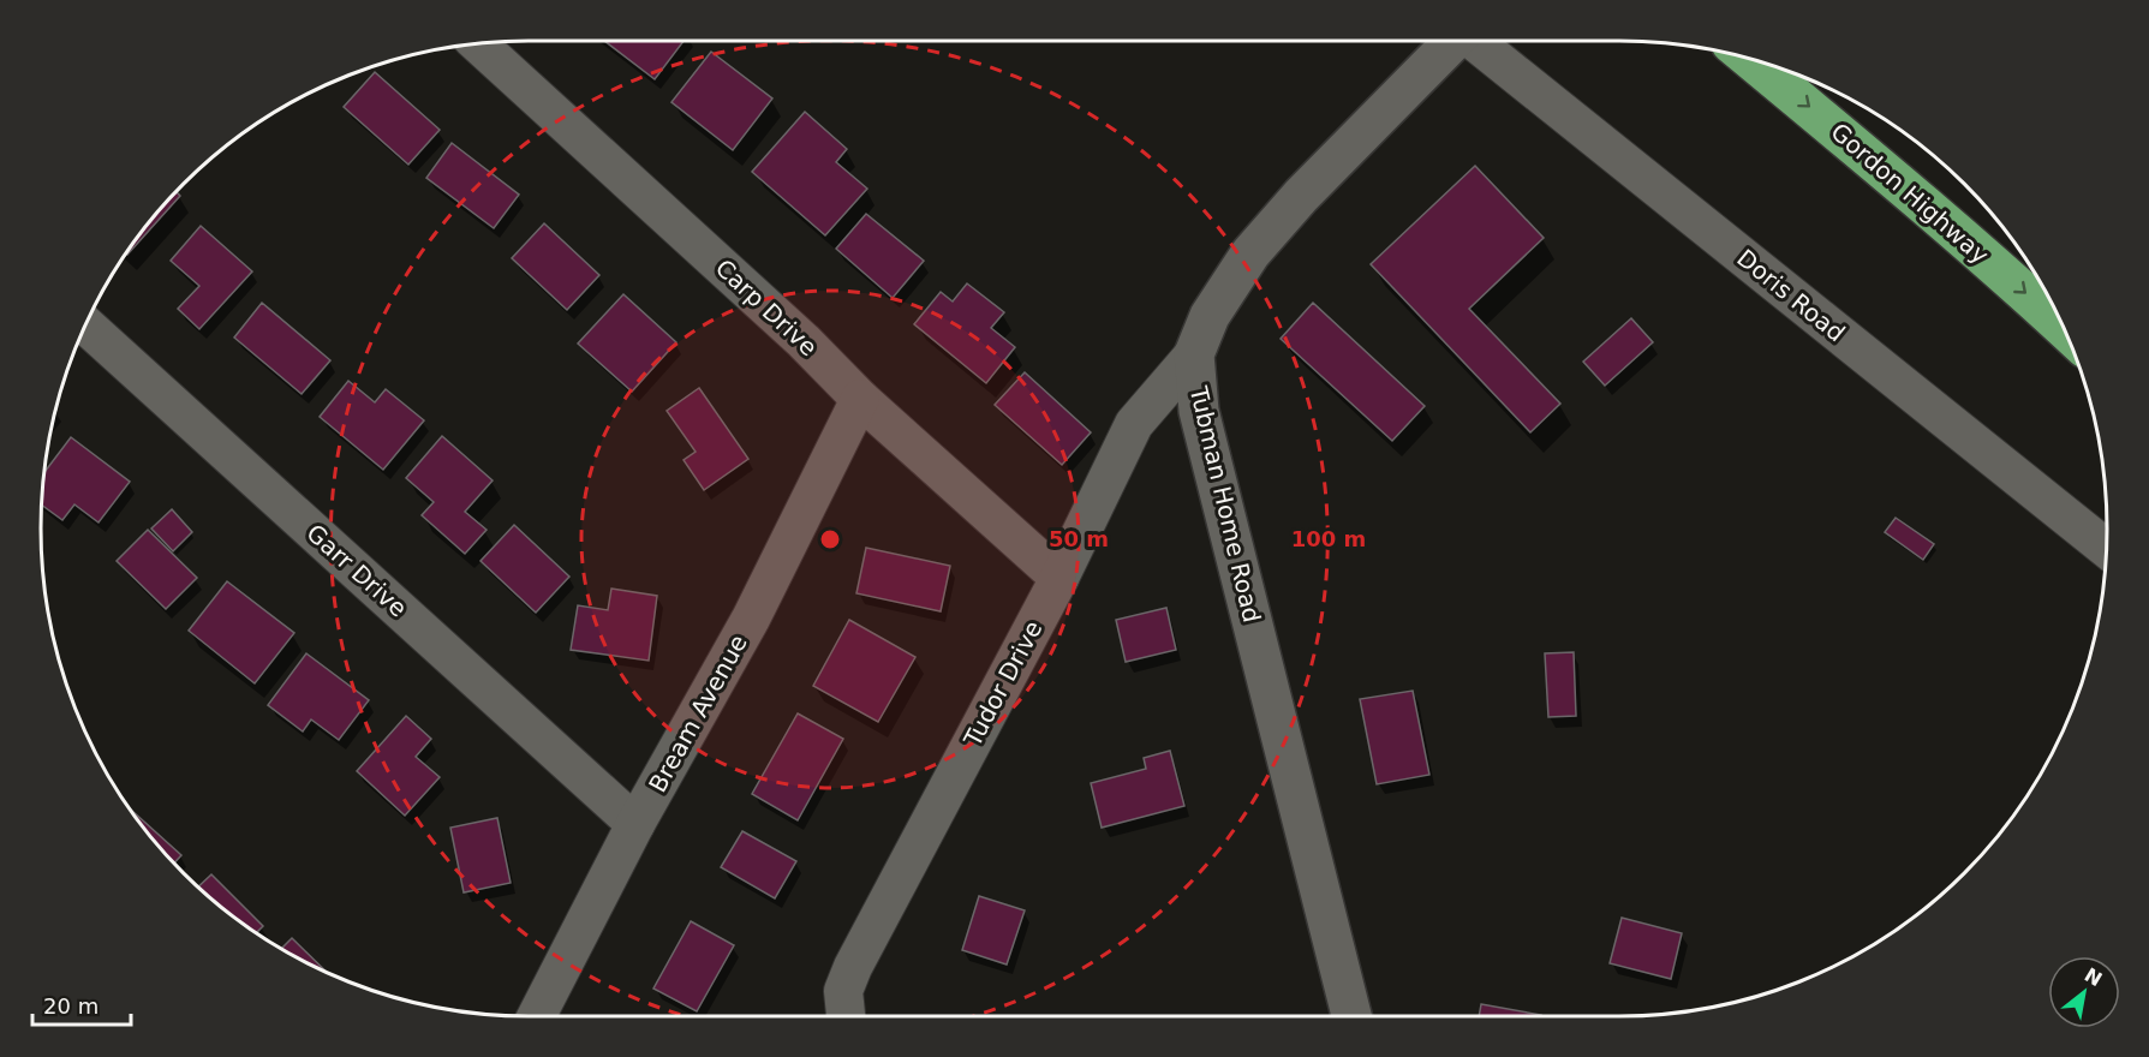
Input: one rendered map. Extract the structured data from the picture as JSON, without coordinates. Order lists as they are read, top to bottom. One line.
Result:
{"streets":{"highway":["Gordon Highway"],"street":["Doris Road","Carp Drive","Tubman Home Road","Garr Drive","Tudor Drive","Bream Avenue"]},"crossings":[["Carp Drive","Tudor Drive"],["Carp Drive","Bream Avenue"],["Tubman Home Road","Tudor Drive"],["Garr Drive","Bream Avenue"]],"one_way":["Gordon Highway"],"scale_bar":"20 m","north":"top right","rings":["50 m","100 m"]}
